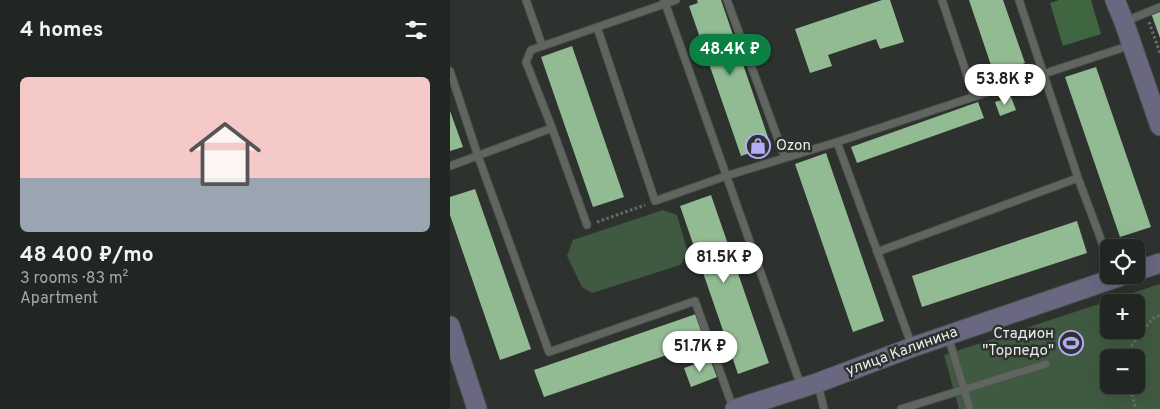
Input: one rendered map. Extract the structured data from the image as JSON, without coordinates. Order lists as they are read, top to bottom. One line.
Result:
{"streets":{"street":["улица Калинина"]},"places":{"shop":["Ozon"],"sports":["Стадион \"Торпедо\""]},"page":{"heading":"4 homes","price":["48.4K ₽","53.8K ₽","81.5K ₽","51.7K ₽"],"list":[{"name":"48 400 ₽/mo","note":"3 rooms · 83 m² · Apartment"}],"map_buttons":["+","−"]}}
